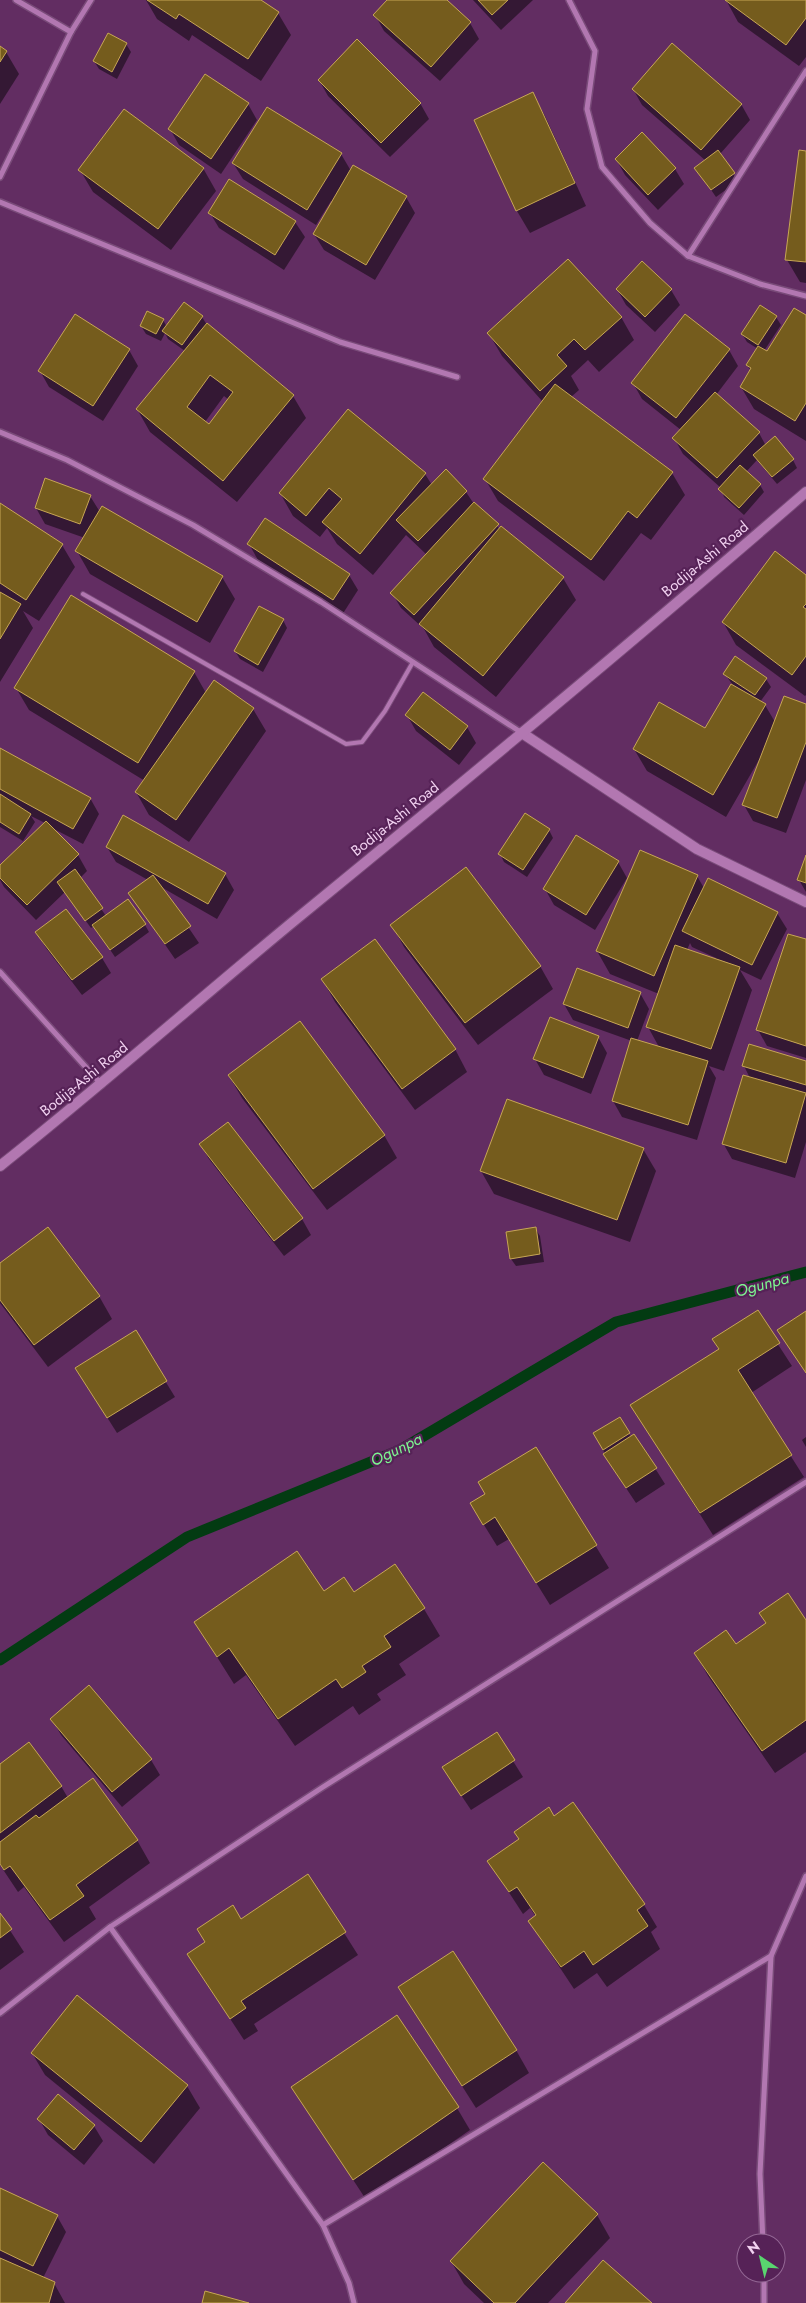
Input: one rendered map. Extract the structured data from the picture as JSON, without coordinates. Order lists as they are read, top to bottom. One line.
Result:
{"streets":{"street":["Bodija-Ashi Road"]},"water":["Ogunpa"],"north":"top left"}
